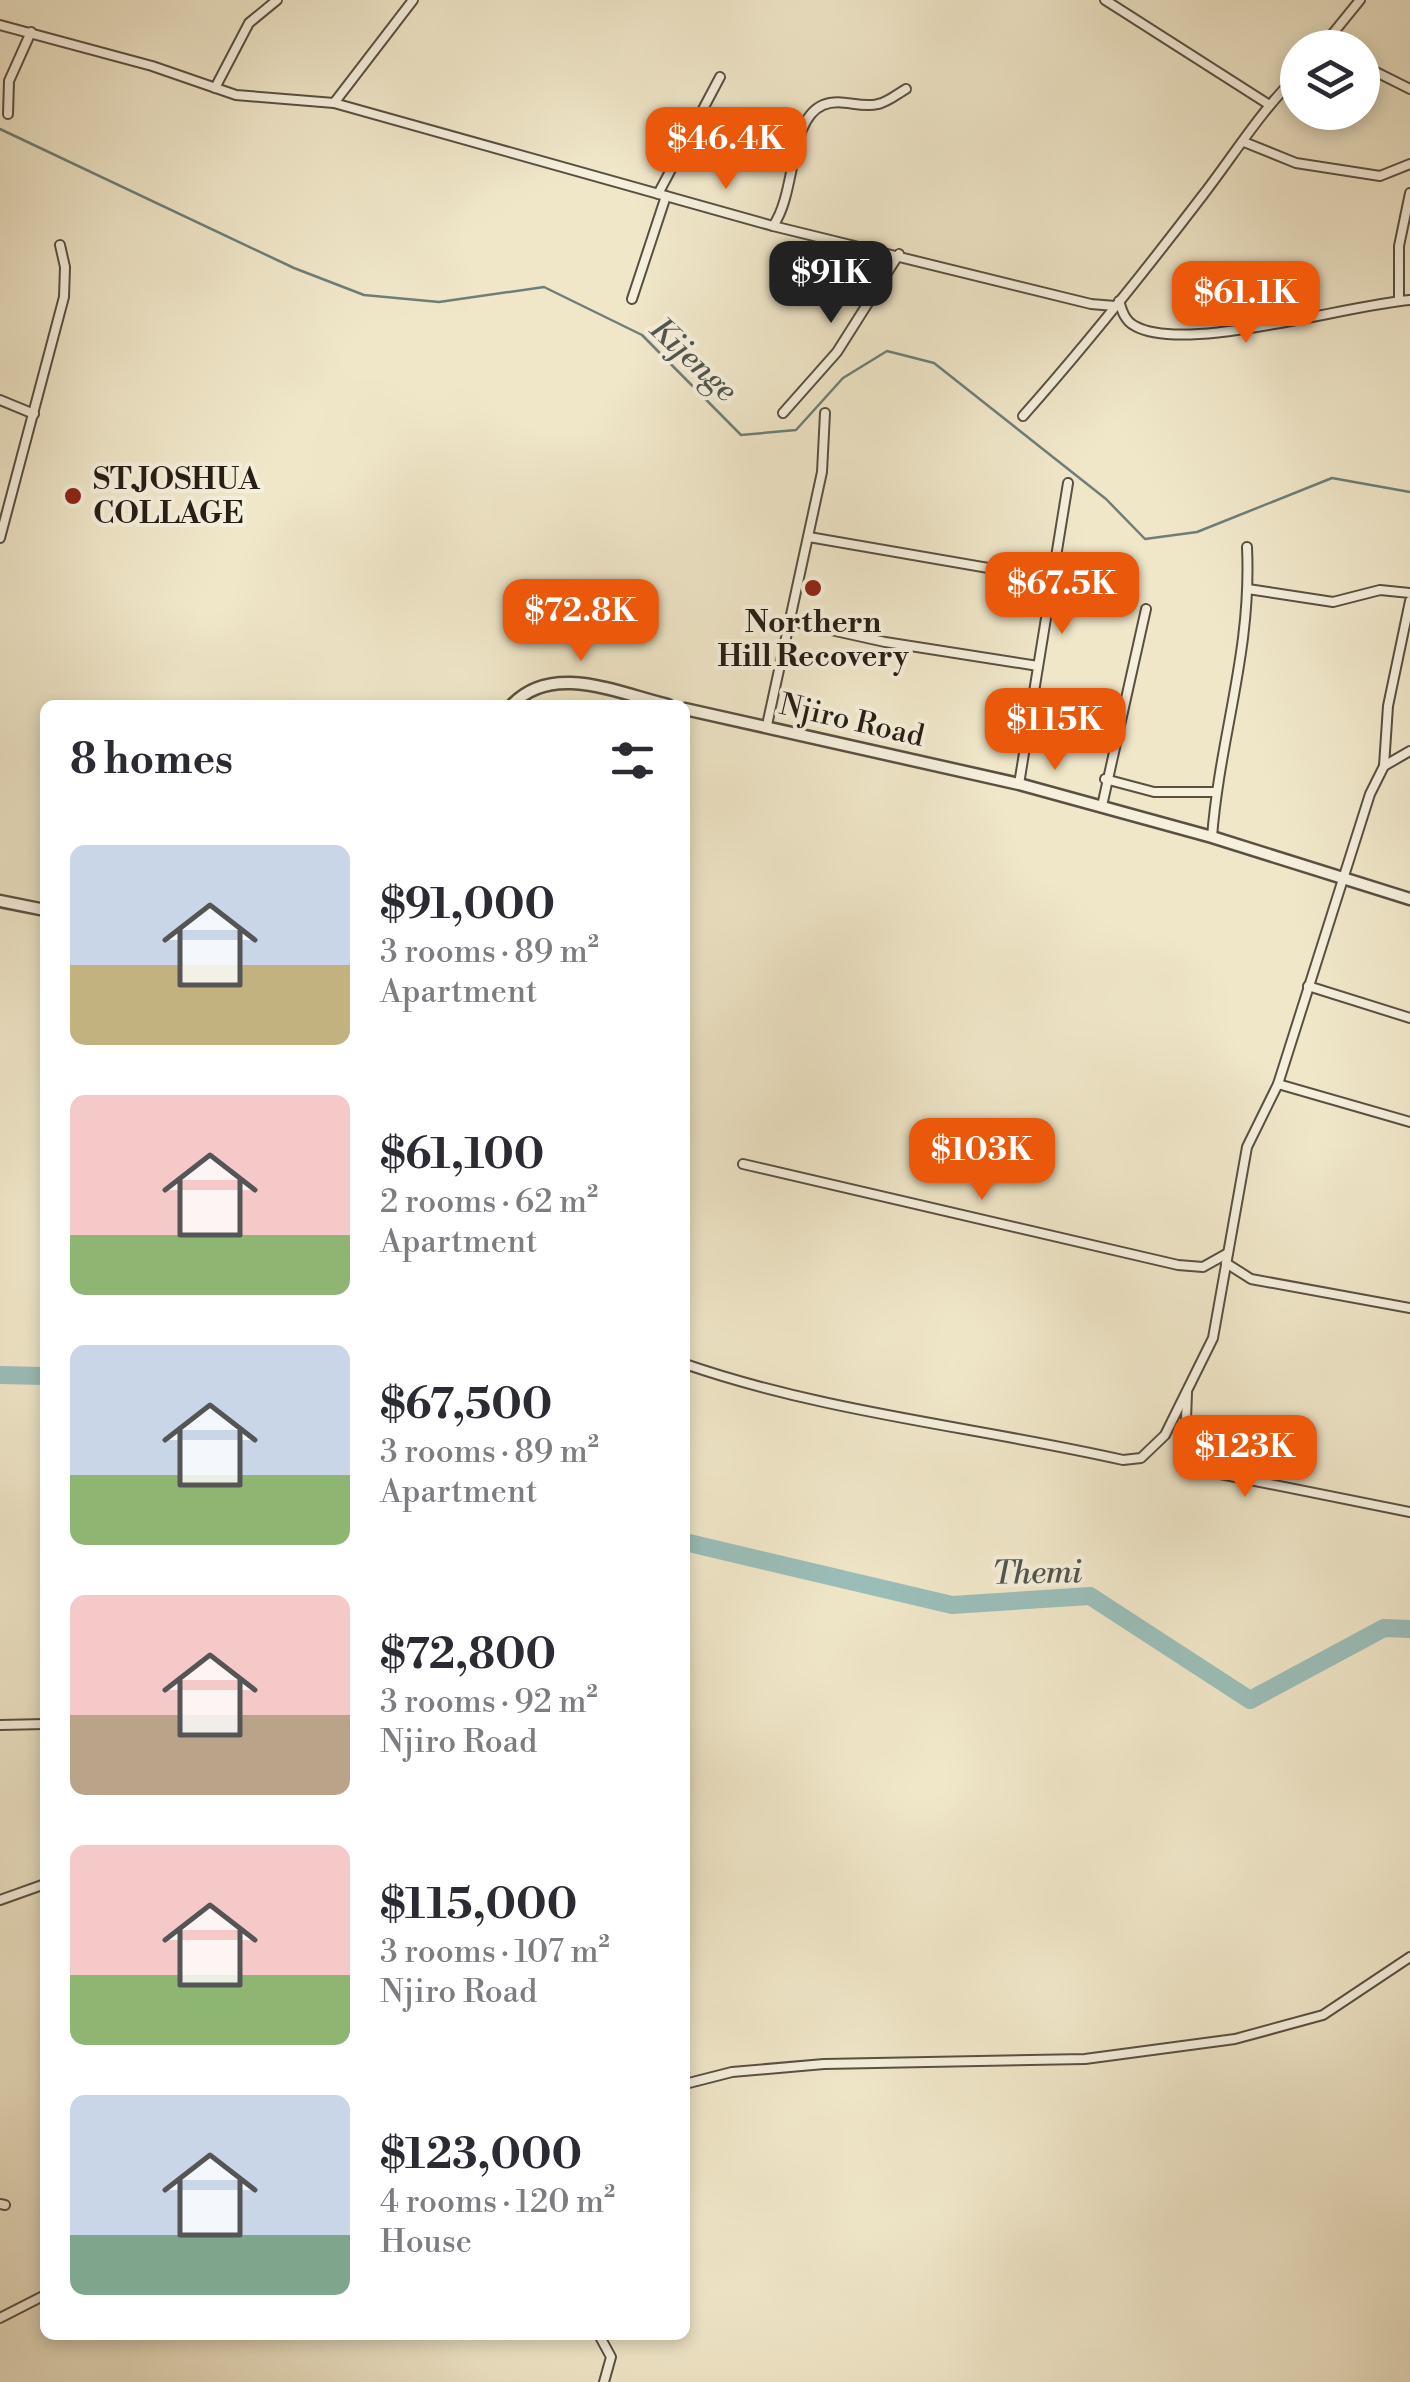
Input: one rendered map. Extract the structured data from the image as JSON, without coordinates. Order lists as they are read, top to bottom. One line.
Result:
{"streets":{"street":["Njiro Road"]},"water":["Kijenge","Themi"],"places":["ST.JOSHUA COLLAGE","Northern Hill Recovery"],"page":{"price":["$46.4K","$91K","$61.1K","$67.5K","$72.8K","$115K","$103K","$123K"],"heading":"8 homes","list":[{"name":"$91,000","note":"3 rooms · 89 m² · Apartment"},{"name":"$61,100","note":"2 rooms · 62 m² · Apartment"},{"name":"$67,500","note":"3 rooms · 89 m² · Apartment"},{"name":"$72,800","note":"3 rooms · 92 m² · Njiro Road"},{"name":"$115,000","note":"3 rooms · 107 m² · Njiro Road"},{"name":"$123,000","note":"4 rooms · 120 m² · House"}]}}
